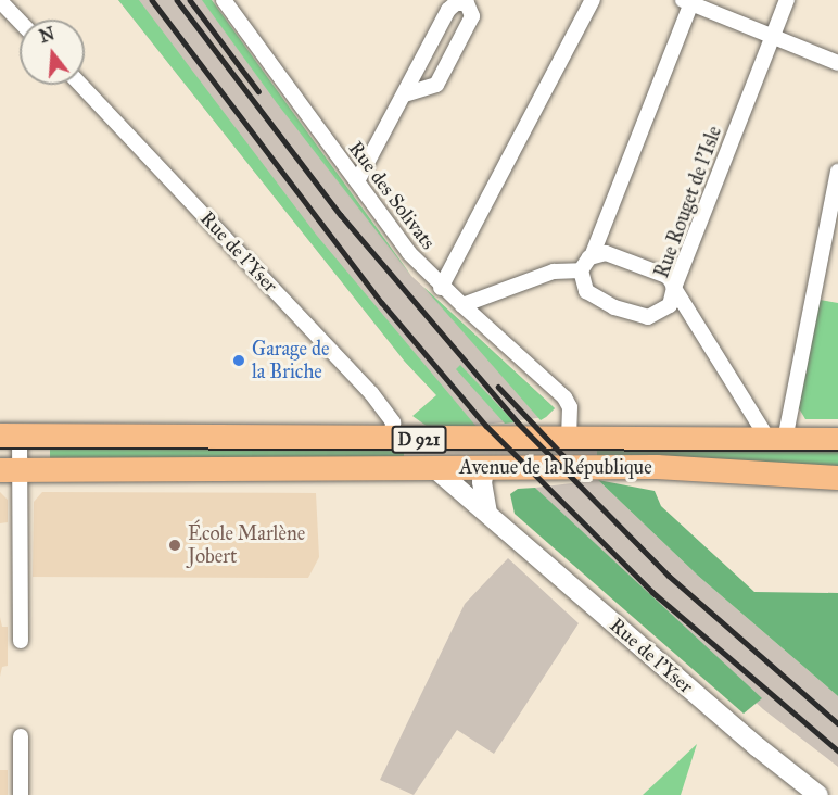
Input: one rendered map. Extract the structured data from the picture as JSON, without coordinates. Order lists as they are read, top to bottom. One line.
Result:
{"streets":{"main road":["D 921","Avenue de la République"],"street":["Rue des Solivats","Rue Rouget de l'Isle","Rue de l'Yser"]},"crossings":[["Rue des Solivats","Avenue de la République"],["Rue Rouget de l'Isle","Avenue de la République"],["Rue de l'Yser","Avenue de la République"]],"places":["Garage de la Briche","École Marlène Jobert"],"north":"top"}
